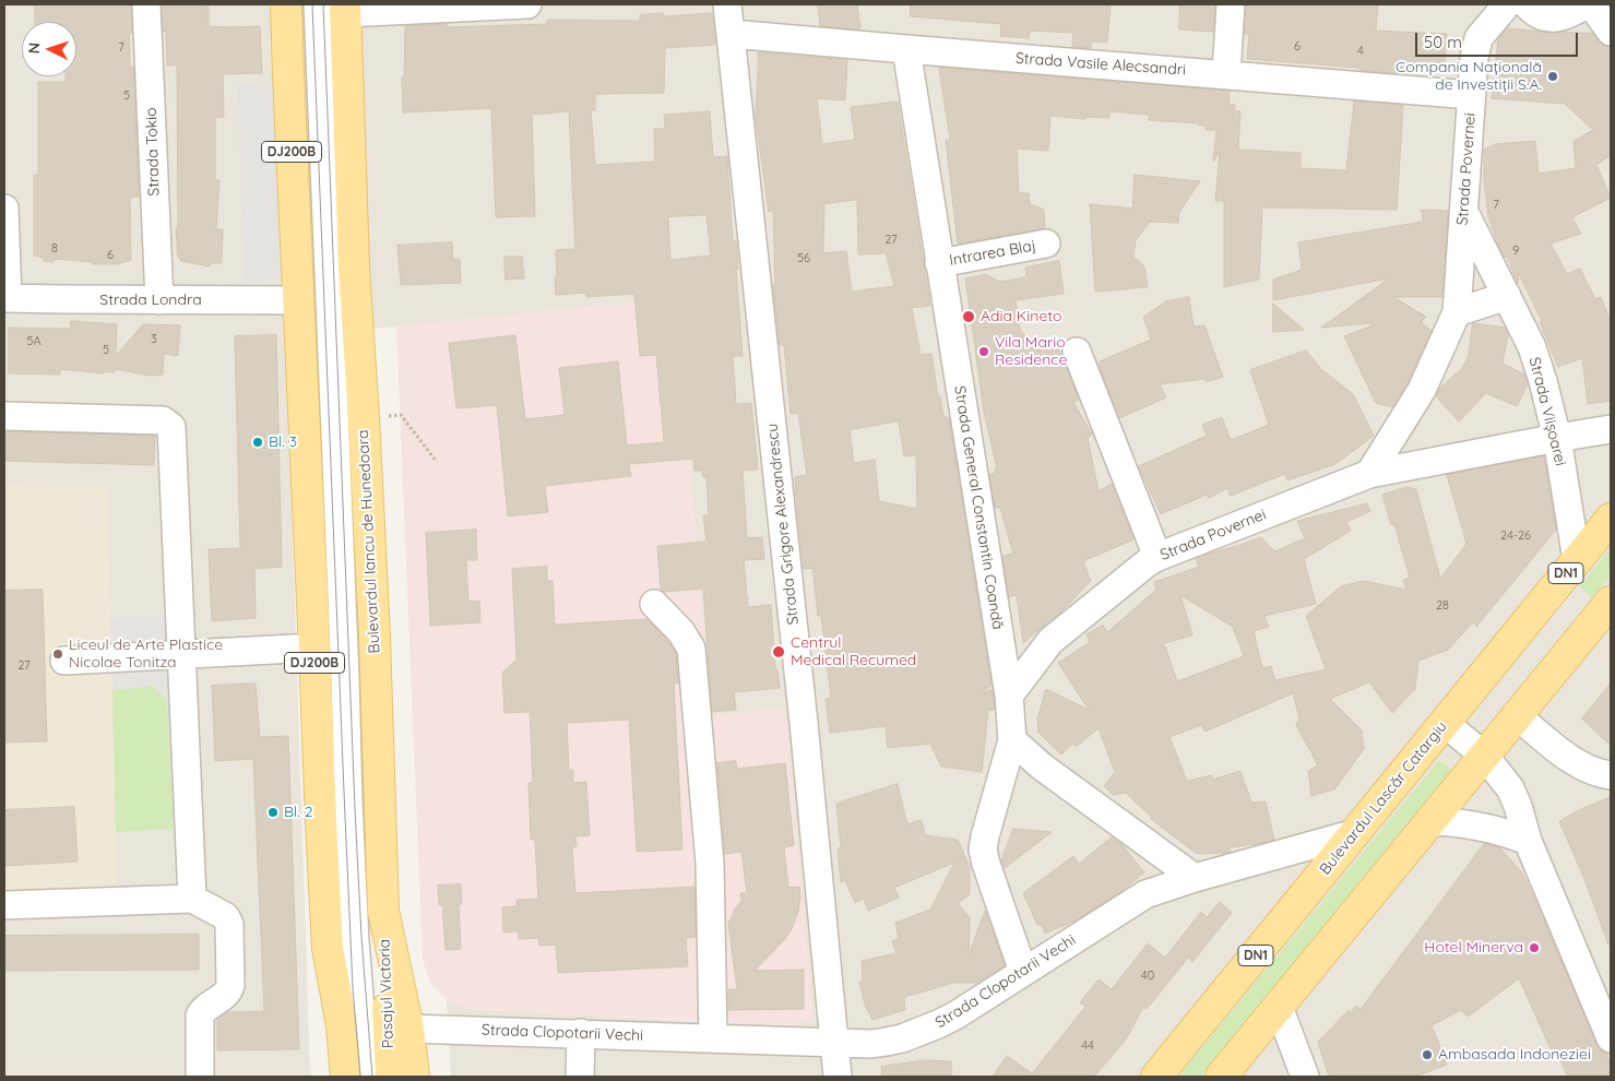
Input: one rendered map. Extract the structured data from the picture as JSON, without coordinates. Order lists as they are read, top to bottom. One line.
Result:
{"streets":{"main road":["DJ200B","Bulevardul Iancu de Hunedoara","DN1","Bulevardul Lascăr Catargiu","Pasajul Victoria"],"street":["Strada Vasile Alecsandri","Strada Tokio","Strada Povernei","Intrarea Blaj","Strada Londra","Strada Viișoarei","Strada General Constantin Coandă","Strada Grigore Alexandrescu","Strada Clopotarii Vechi"]},"crossings":[["Strada Vasile Alecsandri","Strada Povernei"],["Strada Vasile Alecsandri","Strada General Constantin Coandă"],["Strada Vasile Alecsandri","Strada Grigore Alexandrescu"],["Strada Tokio","Strada Londra"],["Strada Povernei","Strada Viișoarei"],["Strada Povernei","Strada General Constantin Coandă"],["Intrarea Blaj","Strada General Constantin Coandă"],["Strada Londra","Bulevardul Iancu de Hunedoara"],["Strada Viișoarei","Bulevardul Lascăr Catargiu"],["Strada Grigore Alexandrescu","Strada Clopotarii Vechi"],["Bulevardul Iancu de Hunedoara","Strada Clopotarii Vechi"],["Bulevardul Iancu de Hunedoara","Pasajul Victoria"],["Bulevardul Lascăr Catargiu","Strada Clopotarii Vechi"]],"places":["Compania Națională de Investiții S.A.","Adia Kineto","Vila Mario Residence","Bl. 3","Centrul Medical Recumed","Liceul de Arte Plastice Nicolae Tonitza","Bl. 2","Hotel Minerva","Ambasada Indoneziei"],"house_numbers":["6","7","4","5","7","27","8","9","6","56","3","5A","5","24-26","28","27","40","44"],"scale_bar":"50 m","north":"left"}
